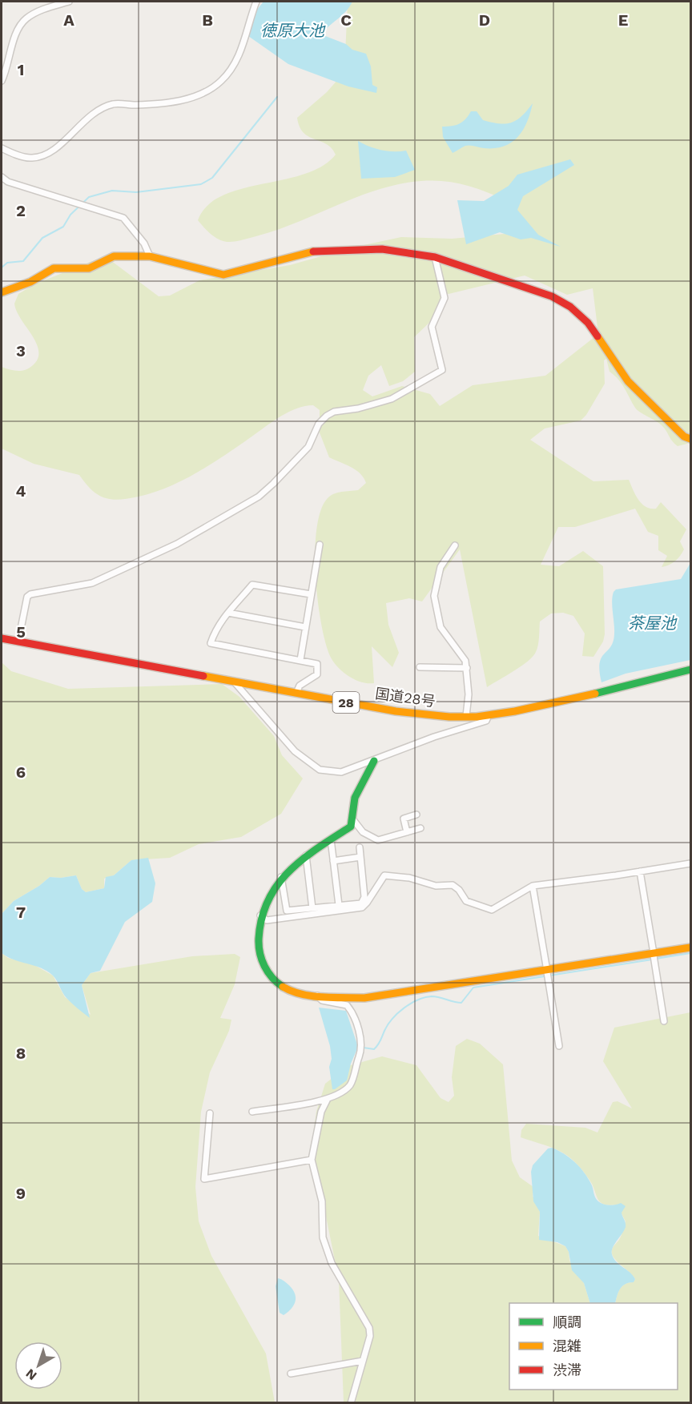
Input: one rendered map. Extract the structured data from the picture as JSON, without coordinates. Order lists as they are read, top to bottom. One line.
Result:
{"streets":{"main road":["国道28号","28"]},"water":["徳原大池","茶屋池"],"legend":["順調","混雑","渋滞"],"north":"bottom left","grid":{"columns":["A","B","C","D","E"],"rows":["1","2","3","4","5","6","7","8","9"]}}
